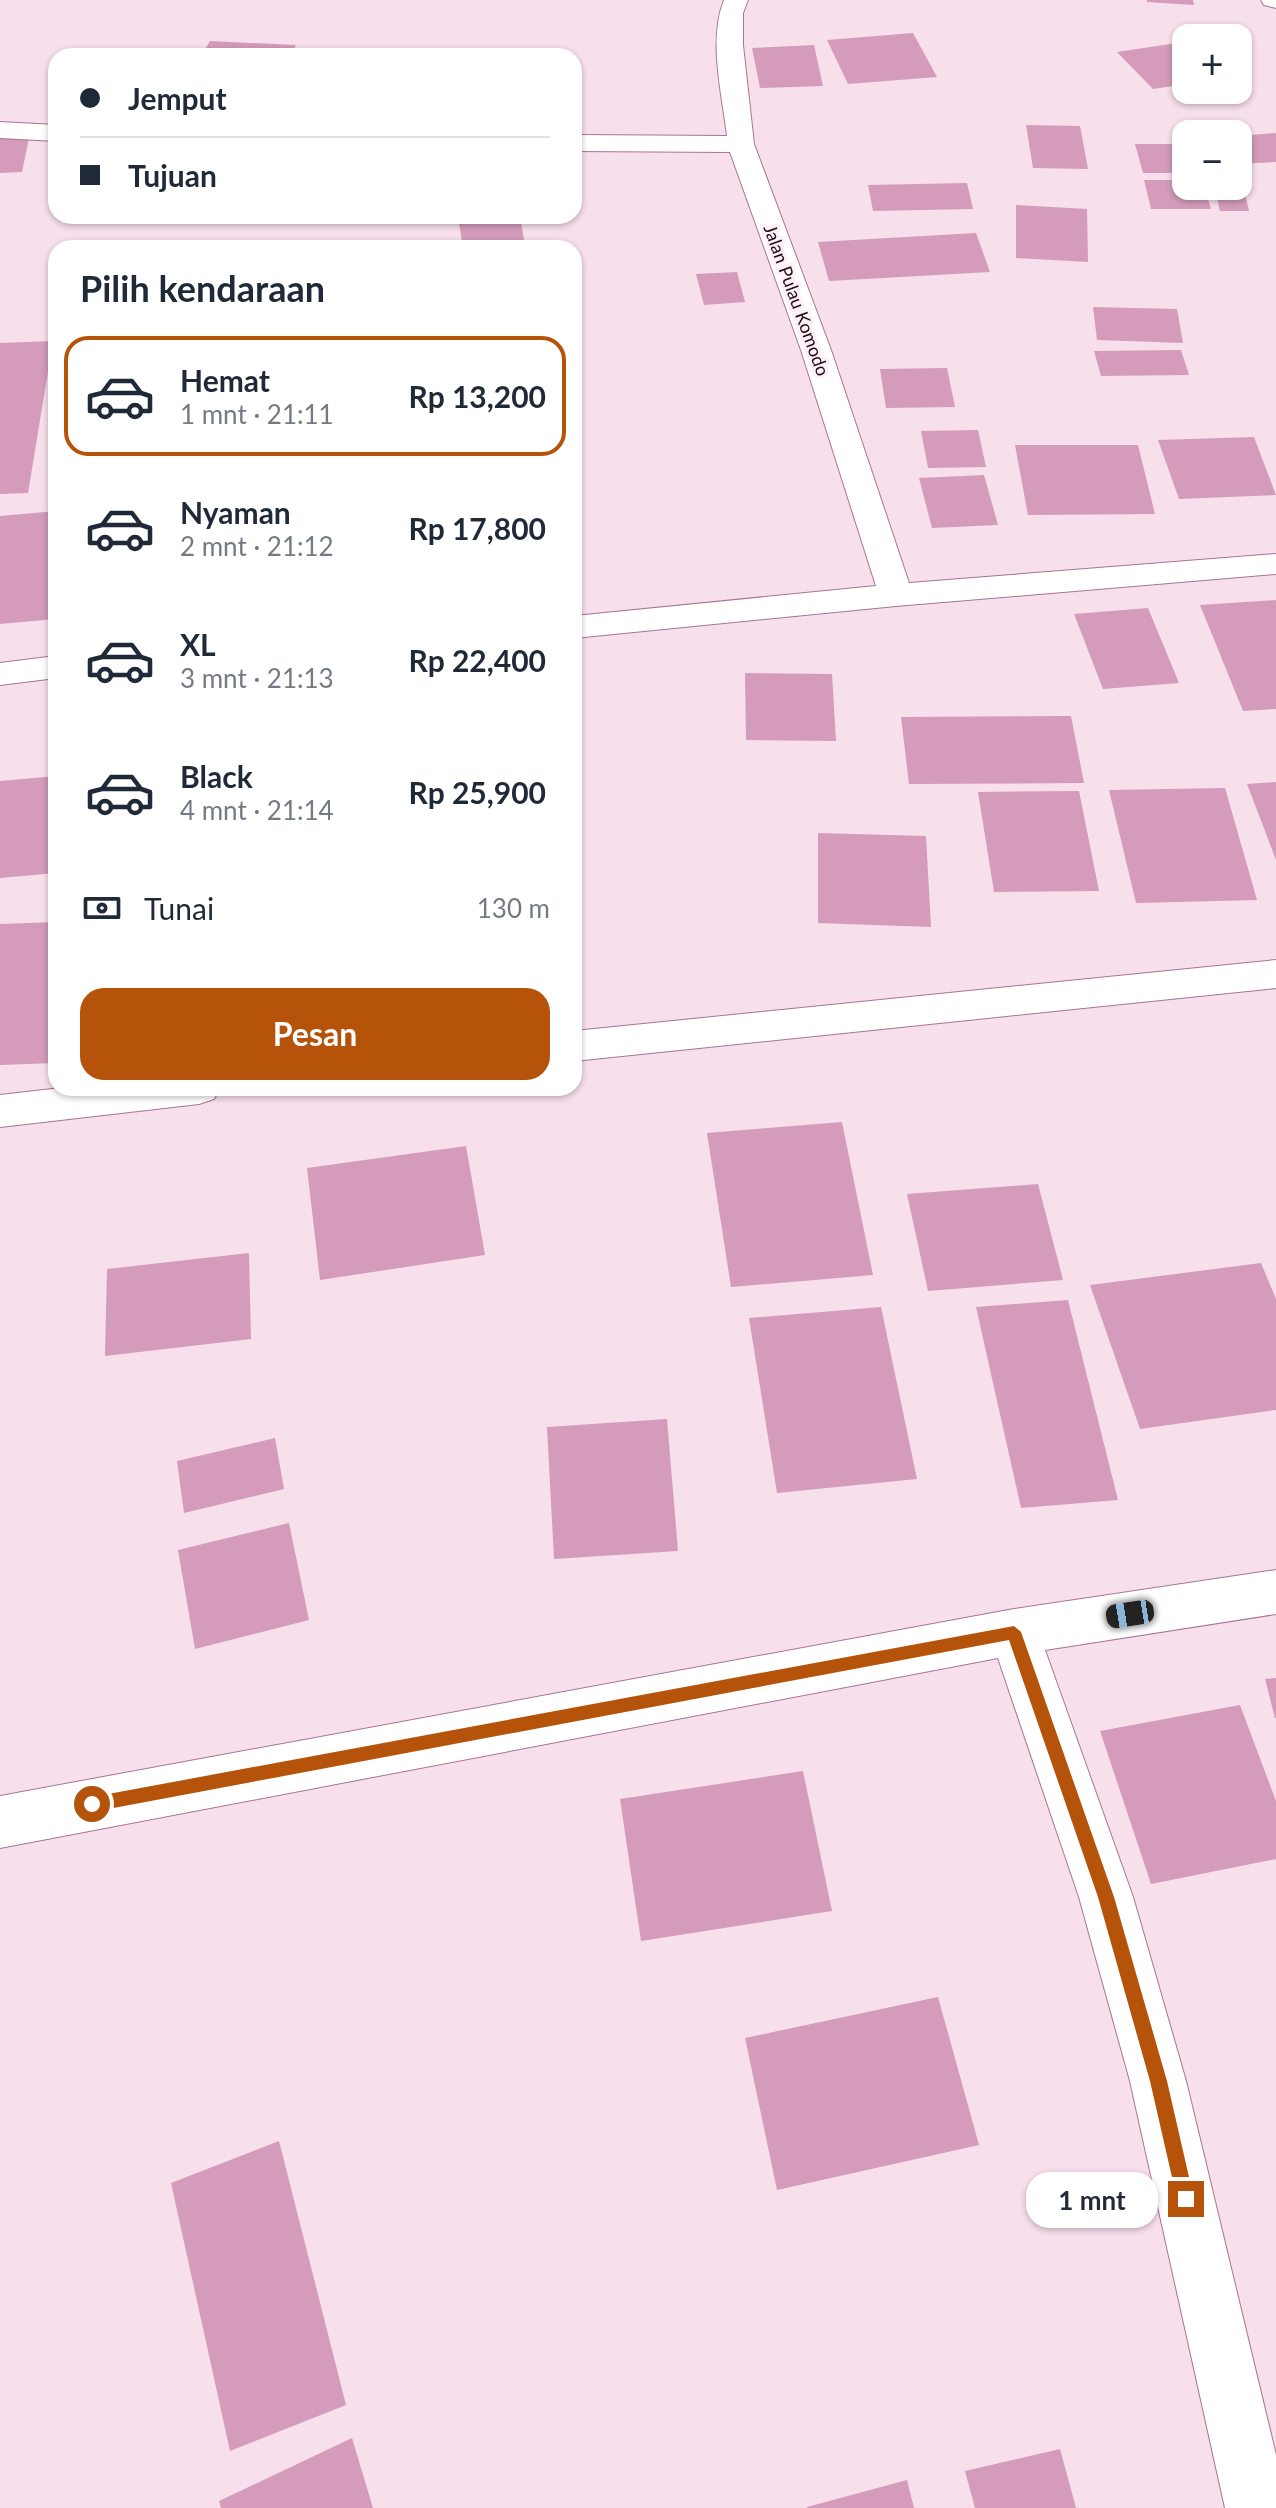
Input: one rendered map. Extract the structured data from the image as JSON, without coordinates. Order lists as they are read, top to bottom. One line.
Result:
{"streets":{"street":["Jalan Pulau Komodo"]},"page":{"map_buttons":["+","−"],"banner":["Jemput","Tujuan"],"heading":"Pilih kendaraan","list":[{"name":"Hemat","note":"1 mnt · 21:11","value":"Rp 13,200"},{"name":"Nyaman","note":"2 mnt · 21:12","value":"Rp 17,800"},{"name":"XL","note":"3 mnt · 21:13","value":"Rp 22,400"},{"name":"Black","note":"4 mnt · 21:14","value":"Rp 25,900"}],"pay":["Tunai","130 m"],"buttons":"Pesan","bubble":"1 mnt"}}
